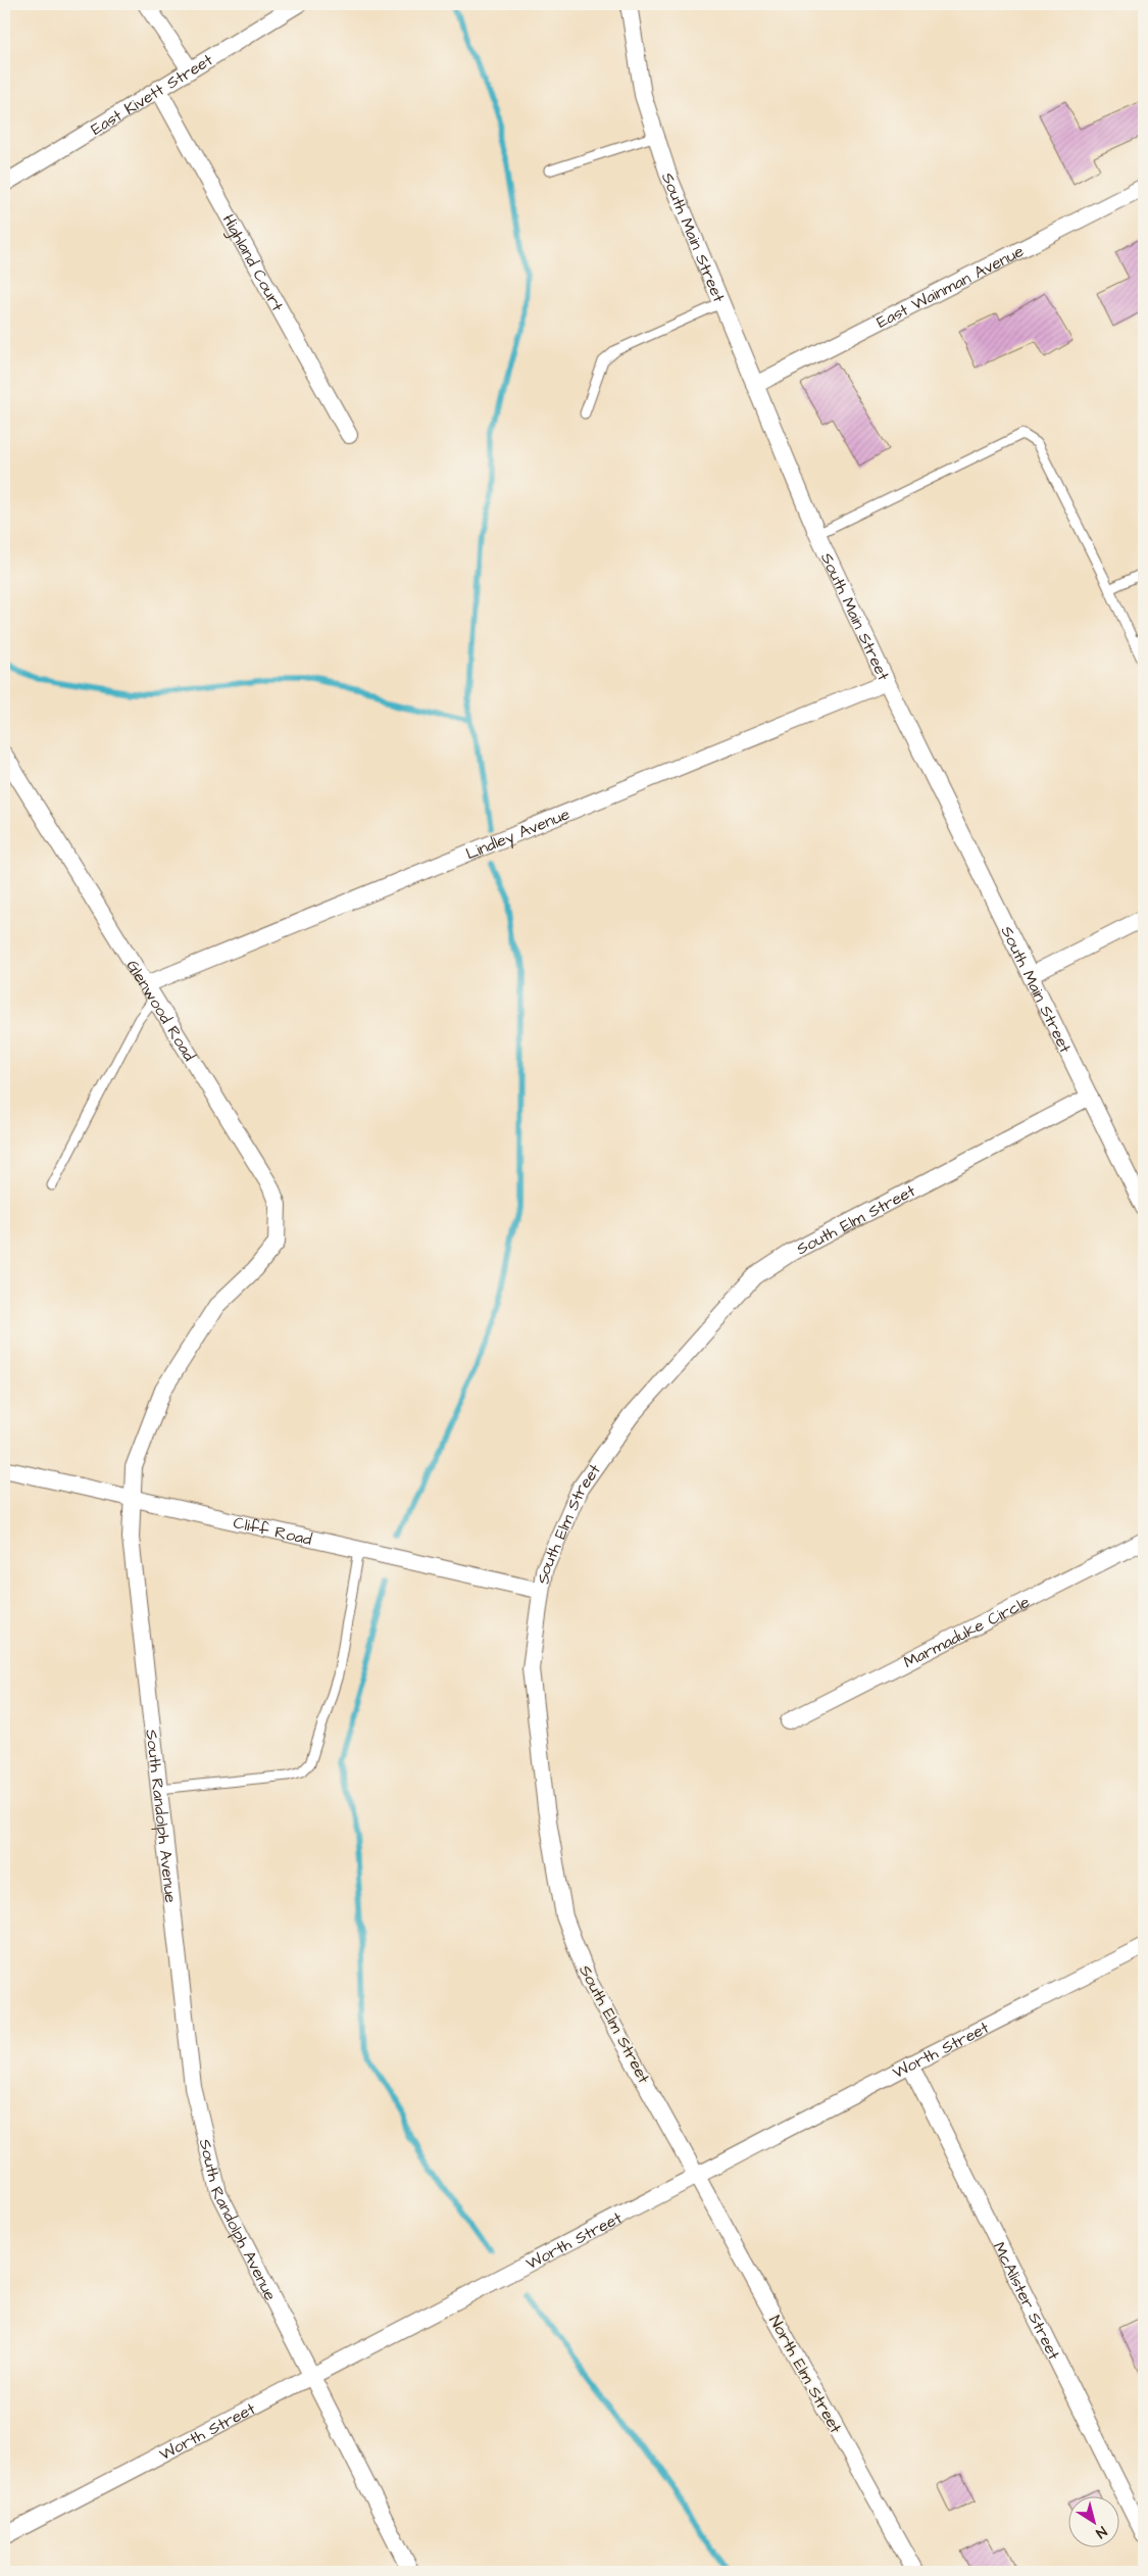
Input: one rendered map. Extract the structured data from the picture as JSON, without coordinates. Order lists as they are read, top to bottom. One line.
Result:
{"streets":{"street":["East Kivett Street","South Main Street","Highland Court","East Wainman Avenue","Lindley Avenue","Glenwood Road","South Elm Street","Cliff Road","Marmaduke Circle","South Randolph Avenue","Worth Street","McAlister Street","North Elm Street"]},"crossings":[["East Kivett Street","Highland Court"],["South Main Street","East Wainman Avenue"],["South Main Street","Lindley Avenue"],["South Main Street","South Elm Street"],["Lindley Avenue","Glenwood Road"],["Glenwood Road","South Randolph Avenue"],["South Elm Street","Cliff Road"],["South Elm Street","Worth Street"],["South Elm Street","North Elm Street"],["Cliff Road","South Randolph Avenue"],["South Randolph Avenue","Worth Street"],["Worth Street","McAlister Street"],["Worth Street","North Elm Street"]],"north":"bottom right"}
